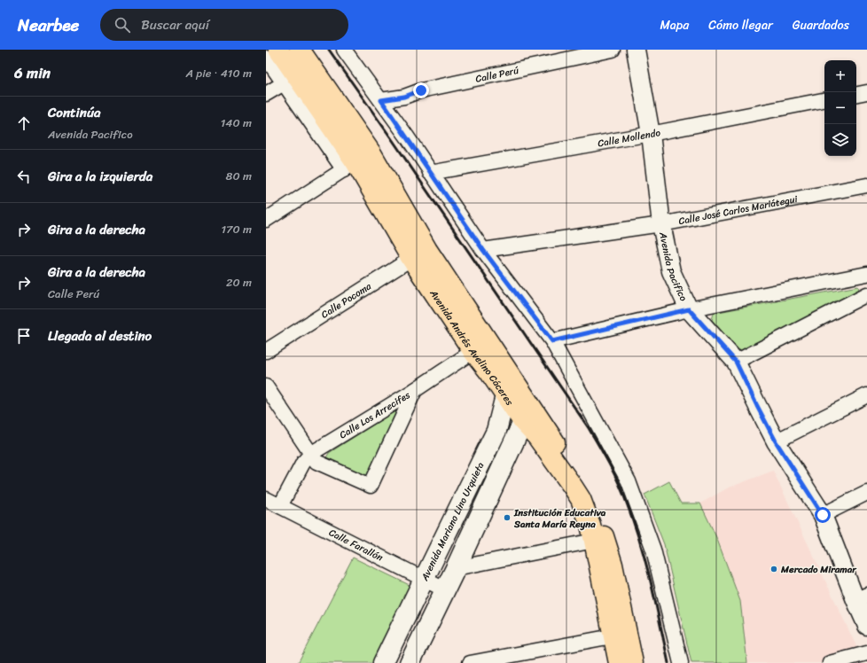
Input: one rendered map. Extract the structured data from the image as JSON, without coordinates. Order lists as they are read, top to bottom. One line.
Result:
{"streets":{"highway":["Avenida Andrés Avelino Cáceres"],"main road":["Avenida Mariano Lino Urquieta"],"street":["Calle Perú","Calle Mollendo","Calle José Carlos Mariátegui","Avenida Pacifico","Calle Pocoma","Calle Los Arrecifes","Calle Farallón"]},"crossings":[["Calle Mollendo","Avenida Pacifico"],["Calle José Carlos Mariátegui","Avenida Pacifico"],["Calle Pocoma","Avenida Andrés Avelino Cáceres"],["Avenida Andrés Avelino Cáceres","Calle Los Arrecifes"],["Avenida Andrés Avelino Cáceres","Avenida Mariano Lino Urquieta"],["Calle Los Arrecifes","Calle Farallón"],["Avenida Mariano Lino Urquieta","Calle Farallón"]],"places":["Institución Educativa Santa María Reyna","Mercado Miramar"],"page":{"header":"Nearbee","search":"Buscar aquí","nav":["Mapa","Cómo llegar","Guardados"],"heading":["6 min","A pie · 410 m"],"map_buttons":["+","−"],"list":[["Continúa","Avenida Pacifico","140 m"],["Gira a la izquierda","80 m"],["Gira a la derecha","170 m"],["Gira a la derecha","Calle Perú","20 m"],"Llegada al destino"]}}
